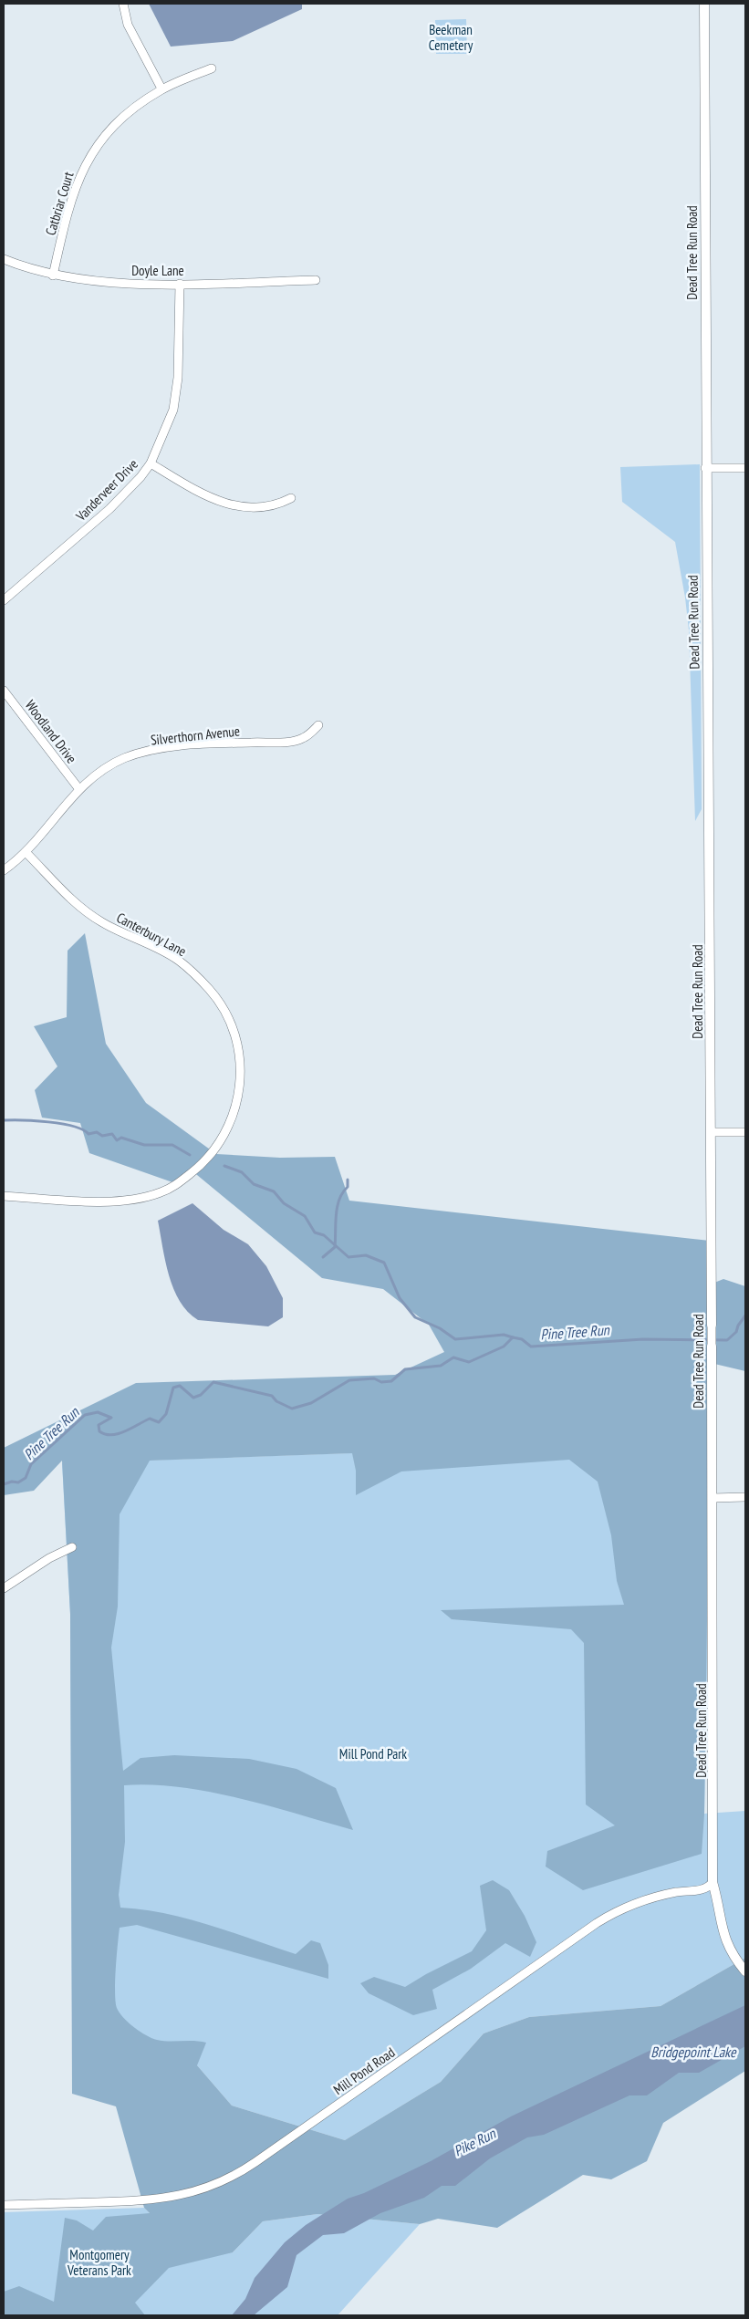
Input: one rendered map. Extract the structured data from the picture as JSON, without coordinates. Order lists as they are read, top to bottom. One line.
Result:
{"streets":{"street":["Catbriar Court","Dead Tree Run Road","Doyle Lane","Vanderveer Drive","Woodland Drive","Silverthorn Avenue","Canterbury Lane","Mill Pond Road"]},"crossings":[["Catbriar Court","Doyle Lane"],["Dead Tree Run Road","Mill Pond Road"],["Doyle Lane","Vanderveer Drive"],["Woodland Drive","Silverthorn Avenue"],["Silverthorn Avenue","Canterbury Lane"]],"water":["Pine Tree Run","Bridgepoint Lake","Pike Run"],"parks":["Beekman Cemetery","Mill Pond Park","Montgomery Veterans Park"]}
